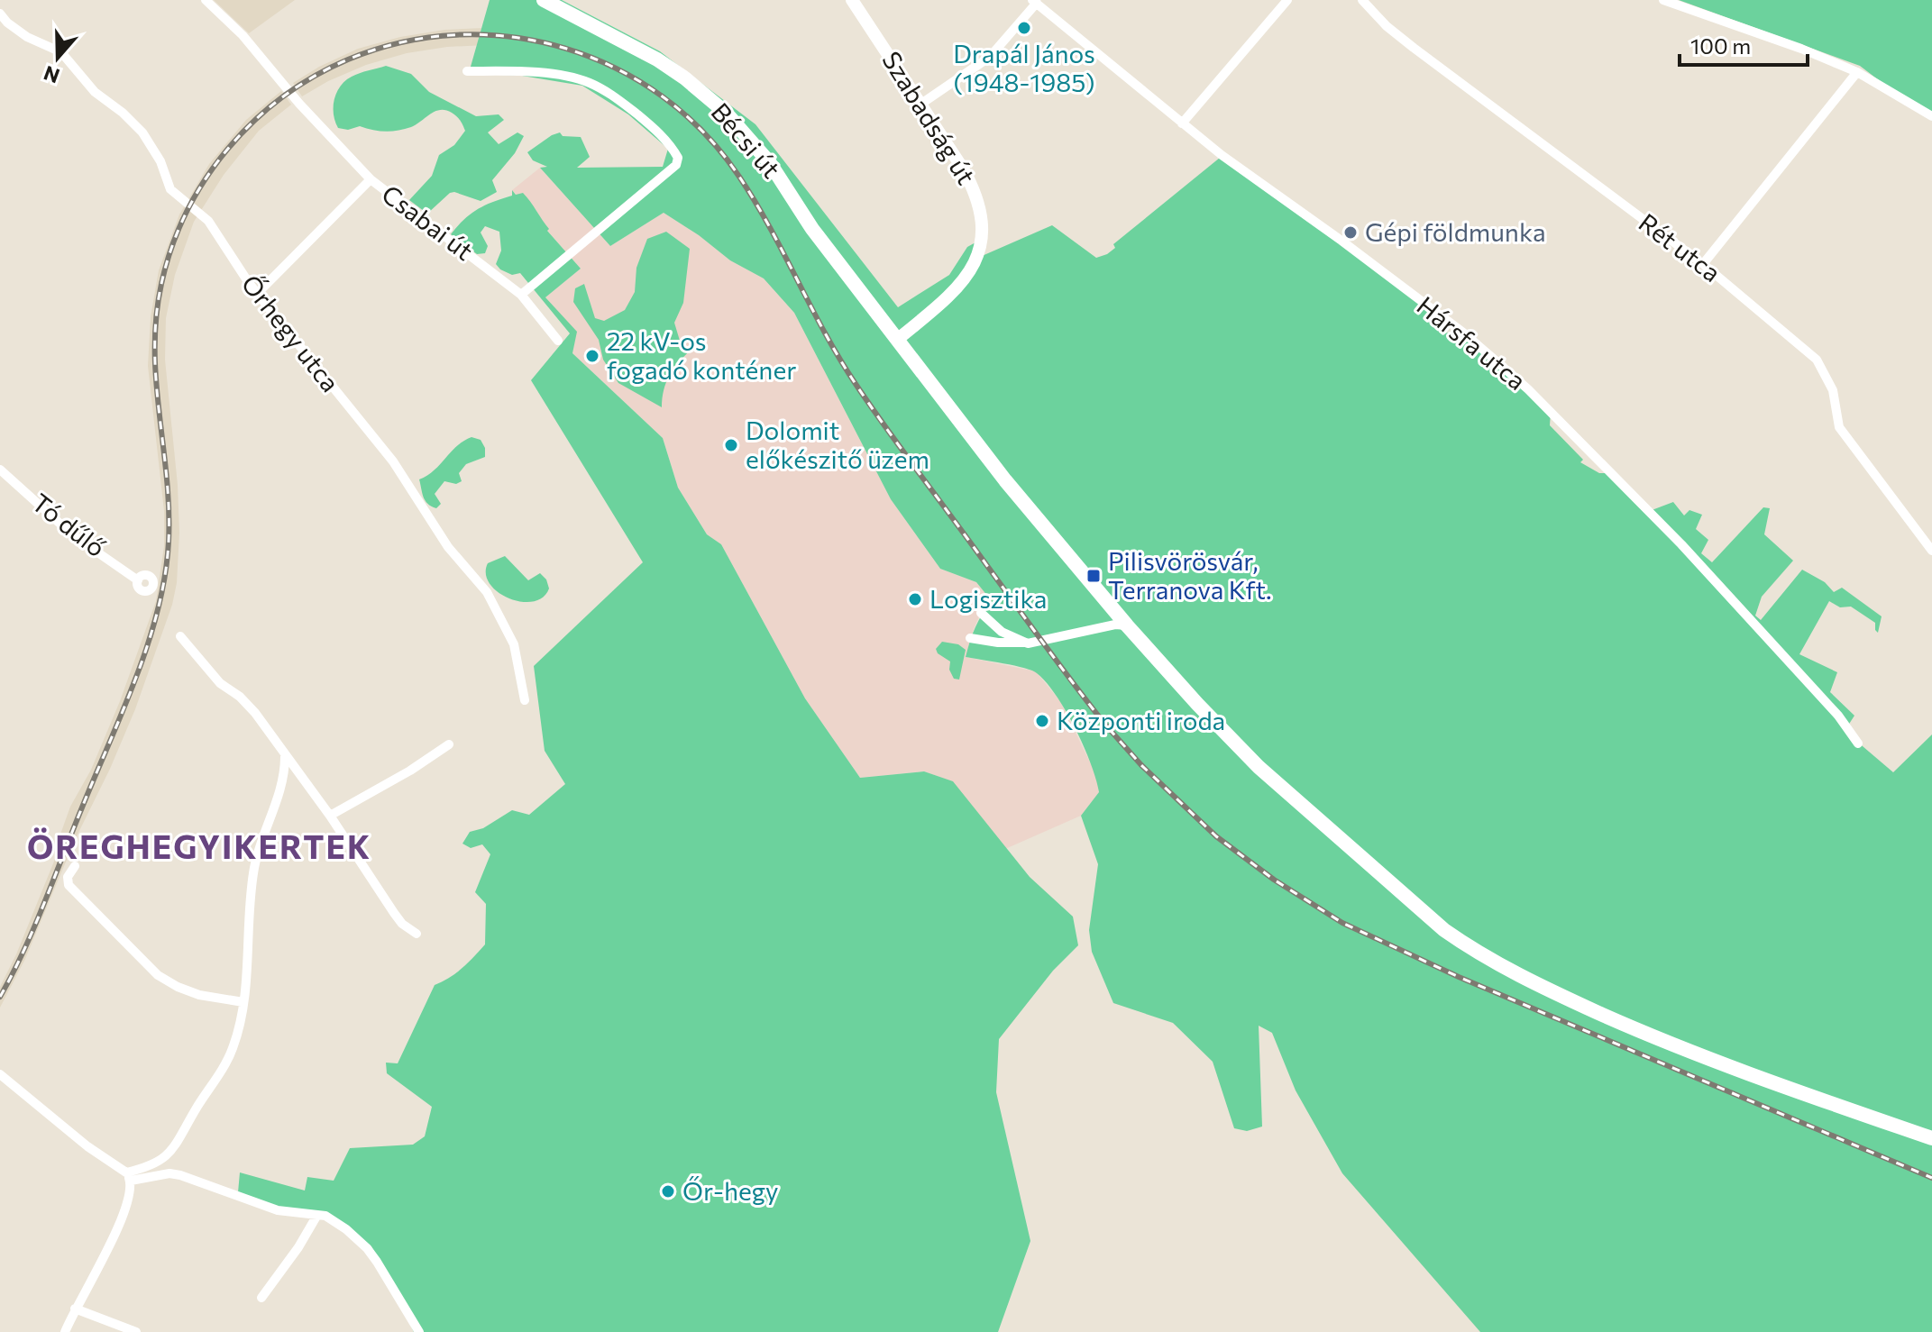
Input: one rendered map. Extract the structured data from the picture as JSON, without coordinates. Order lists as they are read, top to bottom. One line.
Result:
{"streets":{"main road":["Szabadság út","Bécsi út"],"street":["Csabai út","Rét utca","Őrhegy utca","Hársfa utca","Tó dűlő"]},"crossings":[["Szabadság út","Bécsi út"]],"districts":["ÖREGHEGYIKERTEK"],"places":{"other":["Drapál János (1948-1985)","Gépi földmunka","22 kV-os fogadó konténer","Dolomit előkészitő üzem","Logisztika","Központi iroda","Őr-hegy"],"transit":["Pilisvörösvár, Terranova Kft."]},"scale_bar":"100 m","north":"bottom"}
